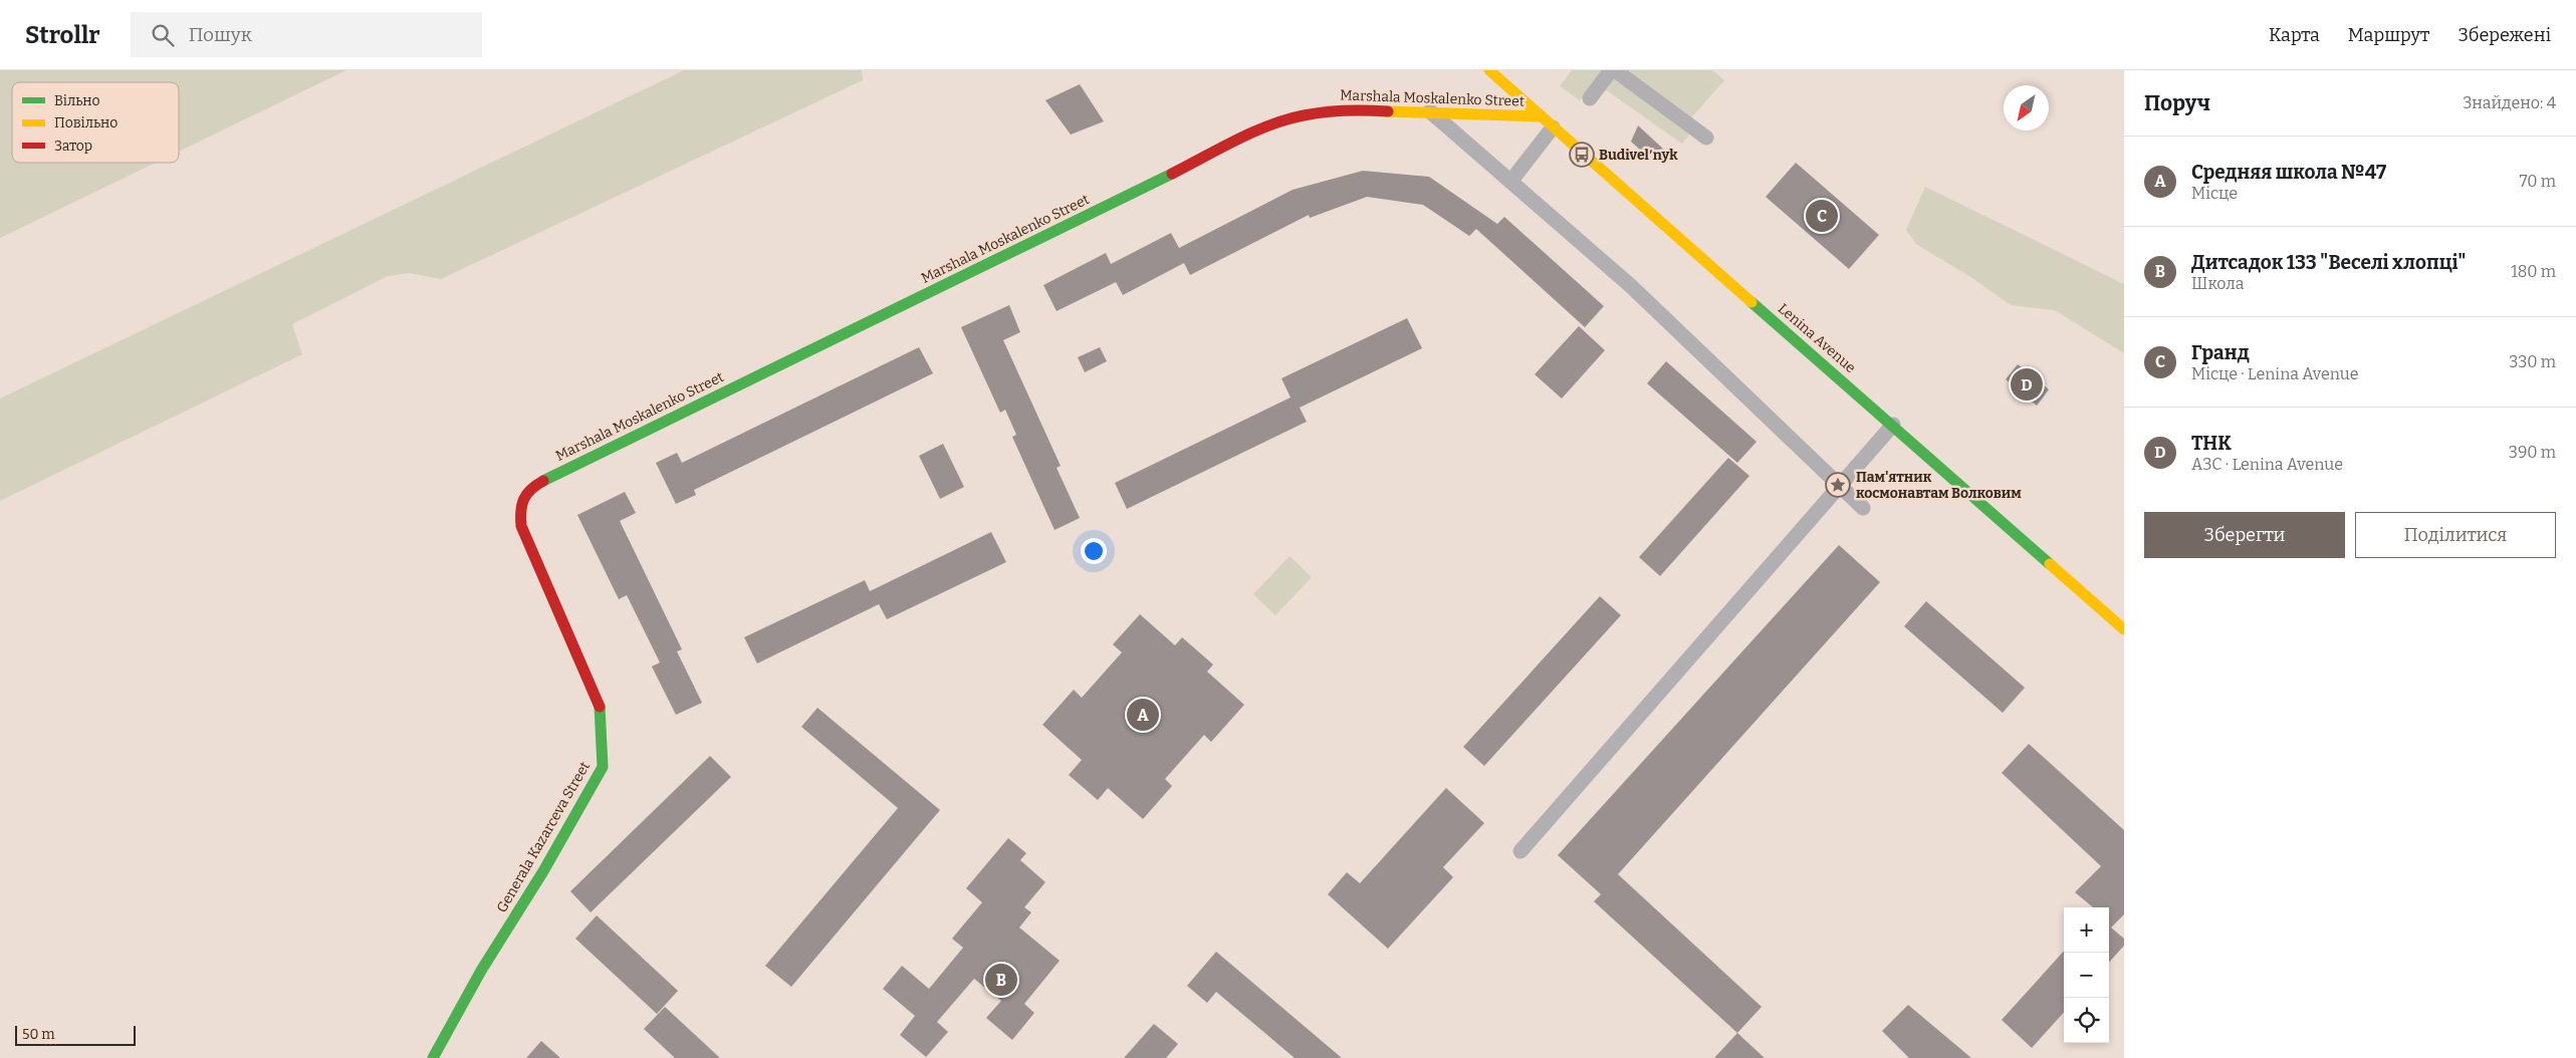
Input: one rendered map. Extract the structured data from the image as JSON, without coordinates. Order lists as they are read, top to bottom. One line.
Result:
{"streets":{"street":["Marshala Moskalenko Street","Lenina Avenue","Generala Kazarceva Street"]},"crossings":[["Marshala Moskalenko Street","Lenina Avenue"],["Marshala Moskalenko Street","Generala Kazarceva Street"]],"places":{"bus stop":["Budivelʹnyk"],"place":["Пам'ятник космонавтам Волковим"]},"legend":["Вільно","Повільно","Затор"],"scale_bar":"50 m","north":"bottom left","page":{"header":"Strollr","search":"Пошук","nav":["Карта","Маршрут","Збережені"],"heading":["Поруч","Знайдено: 4"],"list":[{"mark":"A","name":"Средняя школа №47","note":"Місце","value":"70 m"},{"mark":"B","name":"Дитсадок 133 \"Веселі хлопці\"","note":"Школа","value":"180 m"},{"mark":"C","name":"Гранд","note":"Місце · Lenina Avenue","value":"330 m"},{"mark":"D","name":"ТНК","note":"АЗС · Lenina Avenue","value":"390 m"}],"pins":["C","D","A","B"],"buttons":["Зберегти","Поділитися"],"map_buttons":["+","−"],"scale":"50 m"}}
